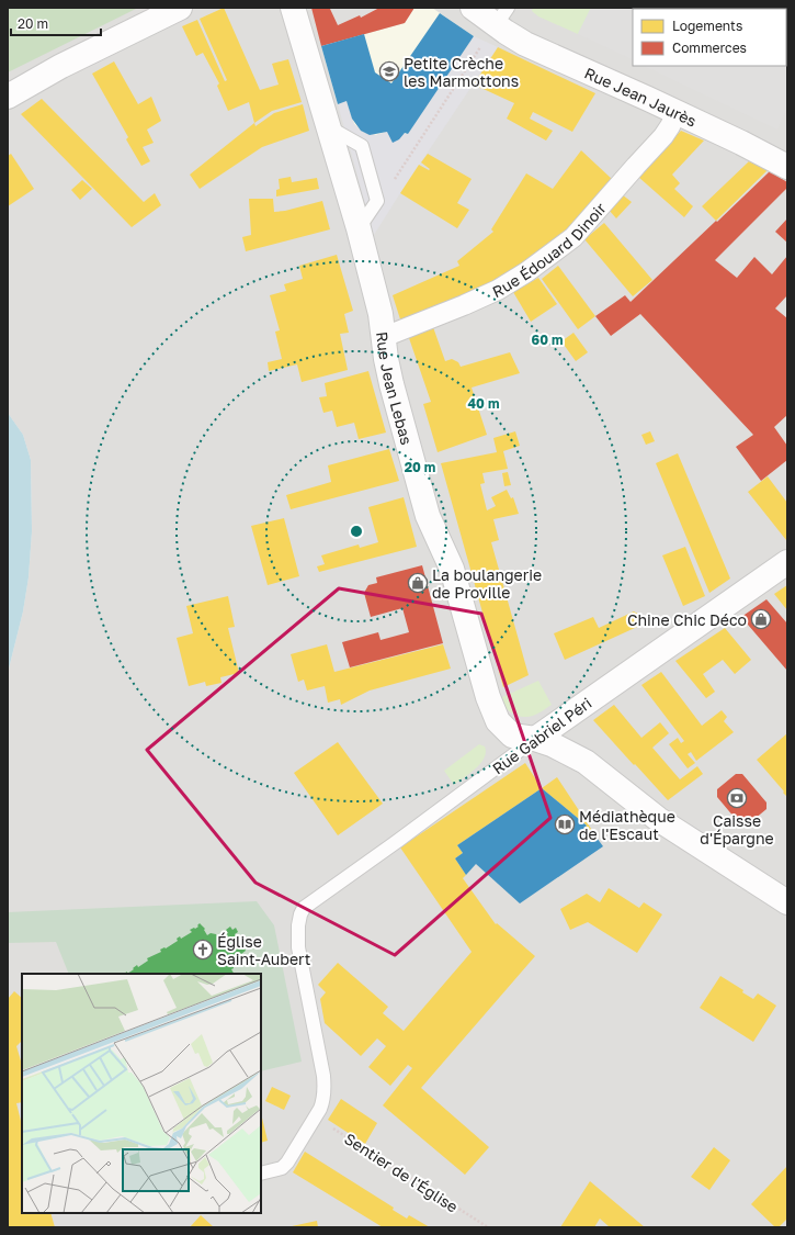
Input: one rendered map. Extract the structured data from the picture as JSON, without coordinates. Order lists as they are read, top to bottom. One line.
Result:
{"streets":{"street":["Rue Jean Jaurès","Rue Édouard Dinoir","Rue Jean Lebas","Rue Gabriel Péri"],"path":["Sentier de l'Église"]},"crossings":[["Rue Jean Jaurès","Rue Édouard Dinoir"],["Rue Édouard Dinoir","Rue Jean Lebas"],["Rue Jean Lebas","Rue Gabriel Péri"],["Rue Gabriel Péri","Sentier de l'Église"]],"places":{"school or university":["Petite Crèche les Marmottons"],"shop":["La boulangerie de Proville","Chine Chic Déco"],"bank":["Caisse d'Épargne"],"library":["Médiathèque de l'Escaut"],"church":["Église Saint-Aubert"]},"legend":["Logements","Commerces"],"scale_bar":"20 m","rings":["60 m","40 m","20 m"]}
